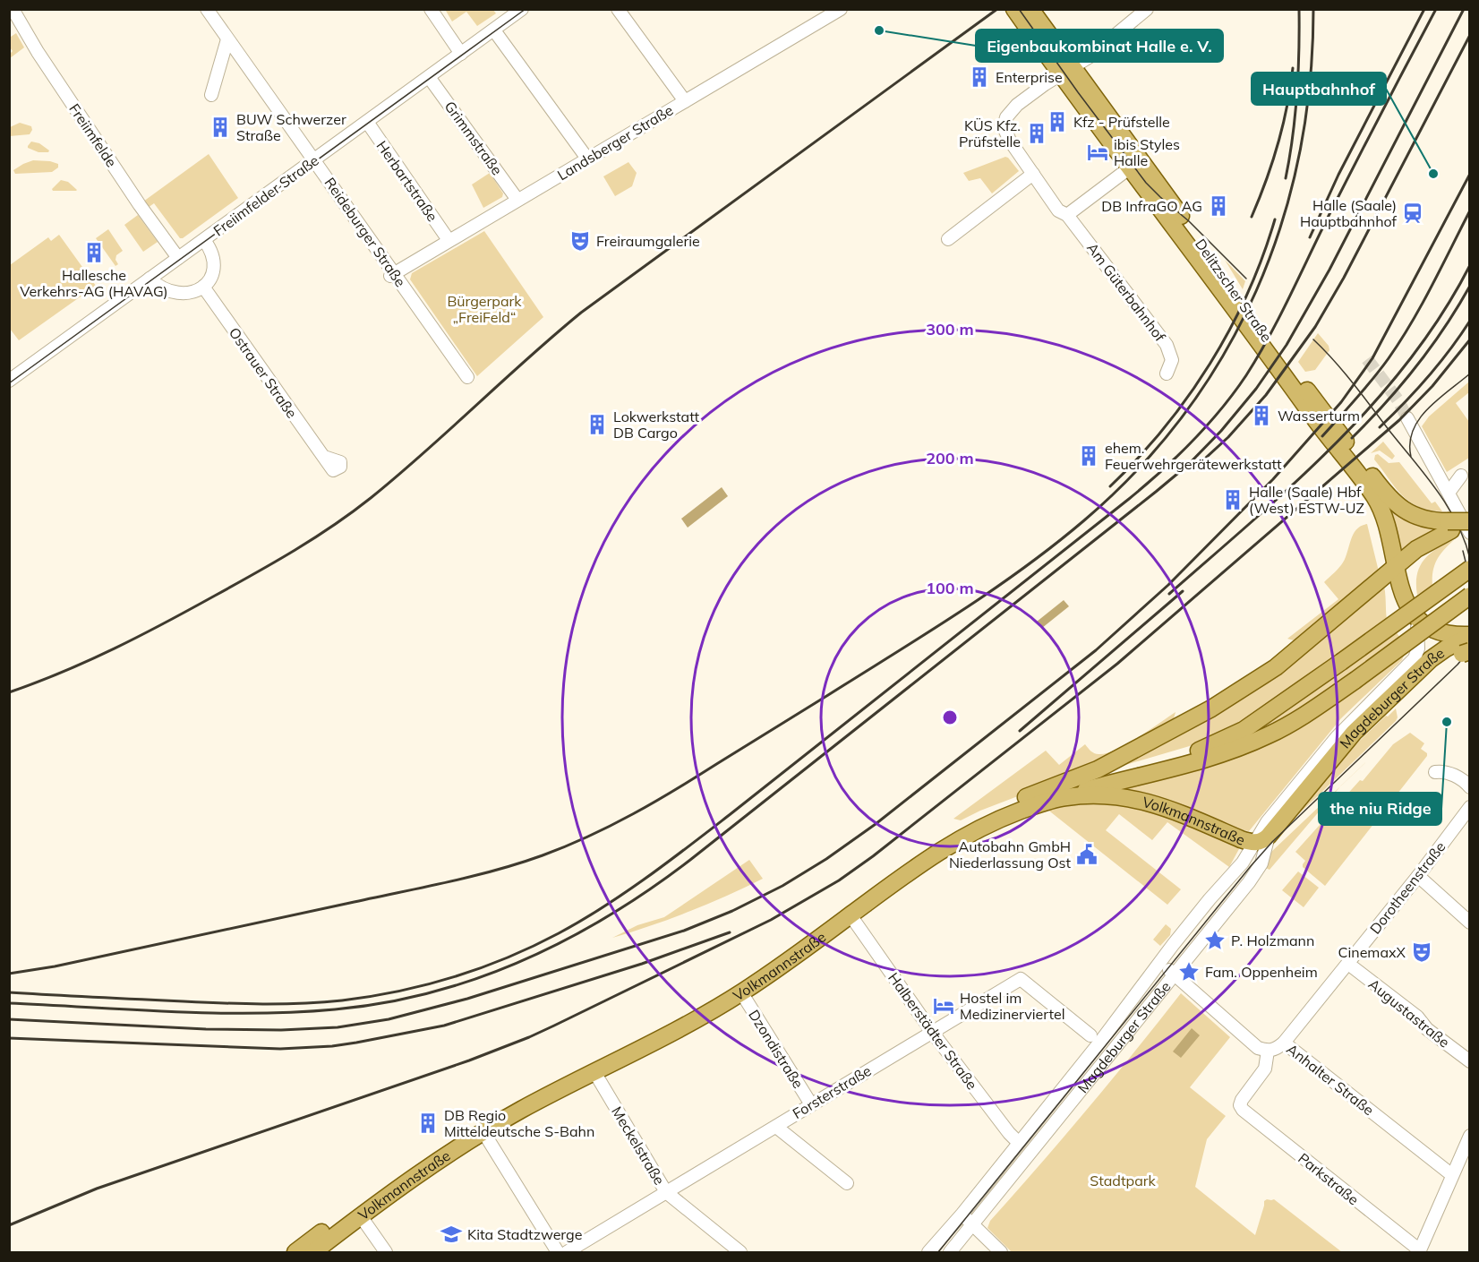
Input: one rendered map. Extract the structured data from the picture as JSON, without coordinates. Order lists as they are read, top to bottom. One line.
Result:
{"streets":{"main road":["Delitzscher Straße","Magdeburger Straße","Volkmannstraße"],"street":["Freiimfelde","Grimmstraße","Landsberger Straße","Herbartstraße","Freiimfelder Straße","Reideburger Straße","Am Güterbahnhof","Ostrauer Straße","Dorotheenstraße","Augustastraße","Halberstädter Straße","Dzondistraße","Anhalter Straße","Forsterstraße","Meckelstraße","Parkstraße"]},"crossings":[["Freiimfelde","Freiimfelder Straße"],["Grimmstraße","Landsberger Straße"],["Grimmstraße","Freiimfelder Straße"],["Landsberger Straße","Herbartstraße"],["Landsberger Straße","Reideburger Straße"],["Herbartstraße","Freiimfelder Straße"],["Freiimfelder Straße","Reideburger Straße"],["Delitzscher Straße","Am Güterbahnhof"],["Delitzscher Straße","Magdeburger Straße"],["Magdeburger Straße","Volkmannstraße"],["Magdeburger Straße","Halberstädter Straße"],["Magdeburger Straße","Anhalter Straße"],["Volkmannstraße","Halberstädter Straße"],["Volkmannstraße","Dzondistraße"],["Volkmannstraße","Meckelstraße"],["Dorotheenstraße","Augustastraße"],["Dorotheenstraße","Anhalter Straße"],["Halberstädter Straße","Forsterstraße"],["Dzondistraße","Forsterstraße"],["Anhalter Straße","Parkstraße"],["Forsterstraße","Meckelstraße"]],"parks":["Bürgerpark „FreiFeld“","Stadtpark"],"places":{"other":["Eigenbaukombinat Halle e. V.","Hauptbahnhof","the niu Ridge"],"building":["Enterprise","Kfz - Prüfstelle","BUW Schwerzer Straße","KÜS Kfz. Prüfstelle","DB InfraGO AG","Hallesche Verkehrs-AG (HAVAG)","Wasserturm","Lokwerkstatt DB Cargo","ehem. Feuerwehrgerätewerkstatt","Halle (Saale) Hbf (West) ESTW-UZ","DB Regio Mitteldeutsche S-Bahn"],"hotel":["ibis Styles Halle","Hostel im Medizinerviertel"],"station":["Halle (Saale) Hauptbahnhof"],"theatre":["Freiraumgalerie","CinemaxX"],"public building":["Autobahn GmbH Niederlassung Ost"],"place":["P. Holzmann","Fam. Oppenheim"],"school or university":["Kita Stadtzwerge"]},"rings":["300 m","200 m","100 m"]}
